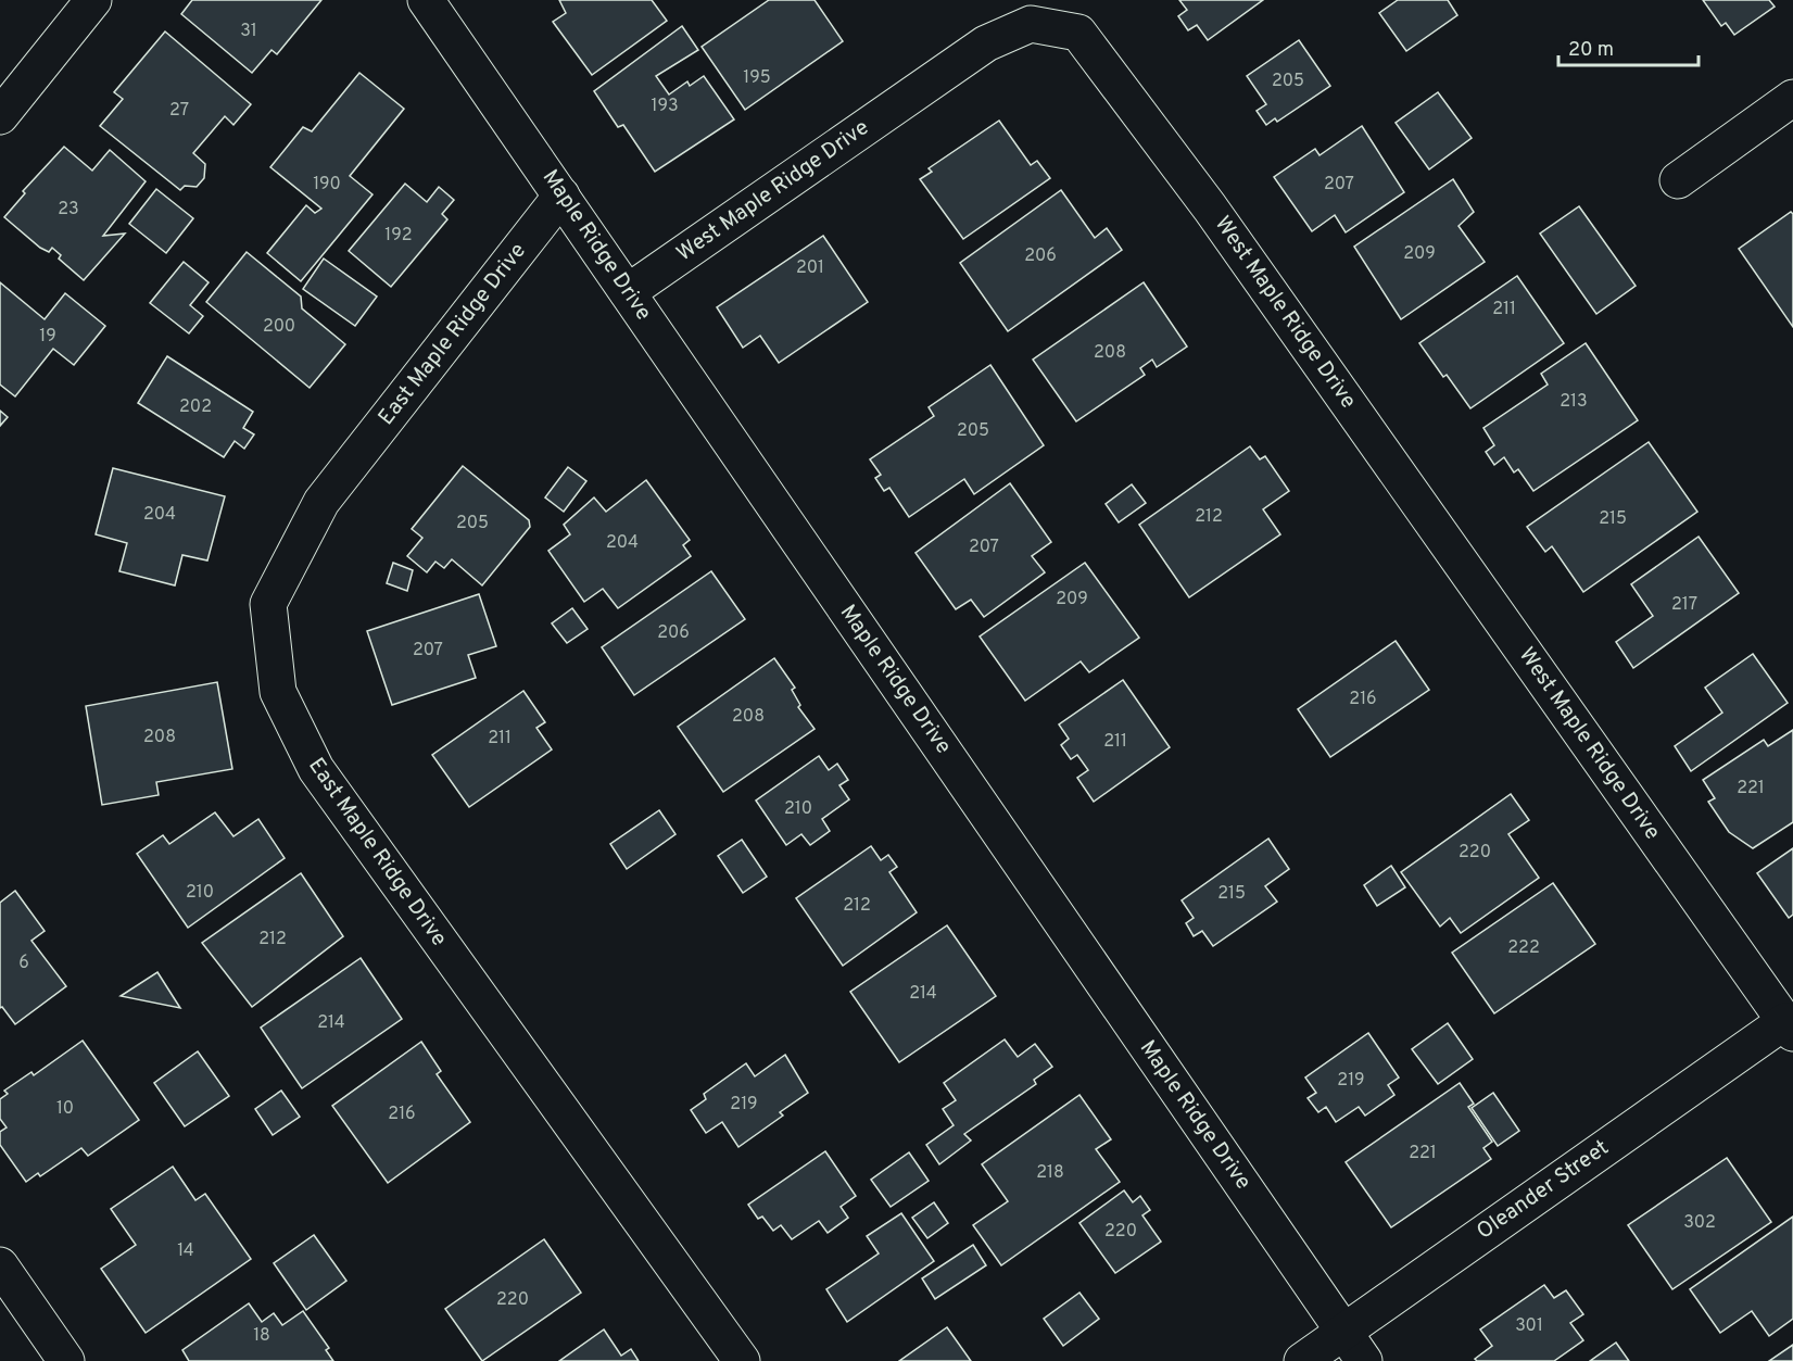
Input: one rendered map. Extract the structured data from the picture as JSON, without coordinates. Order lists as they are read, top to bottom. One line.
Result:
{"streets":{"street":["West Maple Ridge Drive","Maple Ridge Drive","East Maple Ridge Drive","Oleander Street"]},"crossings":[["West Maple Ridge Drive","Maple Ridge Drive"],["West Maple Ridge Drive","Oleander Street"],["Maple Ridge Drive","East Maple Ridge Drive"],["Maple Ridge Drive","Oleander Street"]],"house_numbers":["31","195","205","193","27","190","207","23","192","209","206","201","211","200","19","208","213","202","205","204","212","215","205","204","207","209","217","206","207","216","208","208","211","211","221","210","220","210","215","212","212","222","6","214","214","219","219","10","216","221","218","302","220","14","220","301","18"],"scale_bar":"20 m"}
